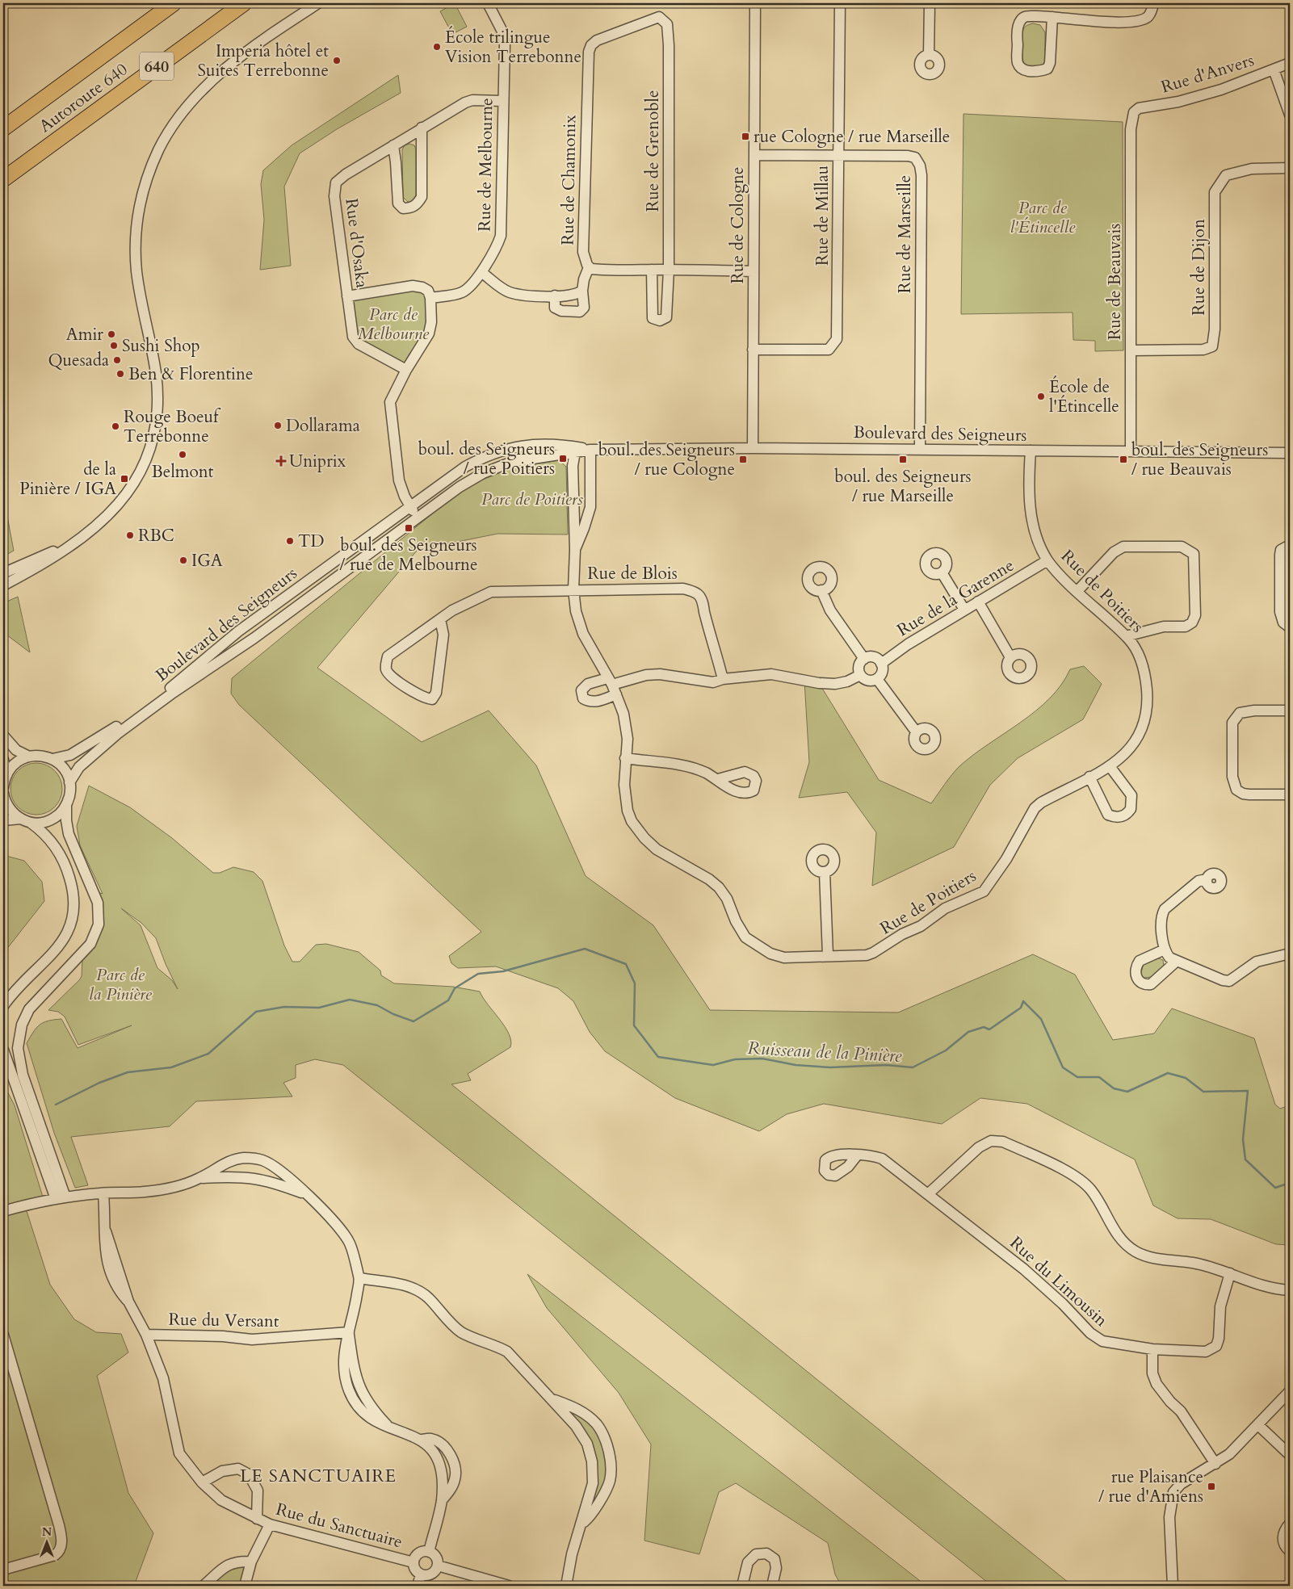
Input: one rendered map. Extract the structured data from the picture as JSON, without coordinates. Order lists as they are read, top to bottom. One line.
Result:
{"streets":{"highway":["640","Autoroute 640"],"street":["Rue d'Anvers","Rue de Grenoble","Rue de Melbourne","Rue de Chamonix","Rue de Millau","Rue de Cologne","Rue de Marseille","Rue d'Osaka","Rue de Dijon","Rue de Beauvais","Boulevard des Seigneurs","Rue de Blois","Rue de Poitiers","Rue de la Garenne","Rue du Limousin","Rue du Versant","Rue du Sanctuaire"]},"crossings":[["Rue d'Anvers","Rue de Beauvais"],["Rue de Grenoble","Rue de Chamonix"],["Rue de Melbourne","Rue d'Osaka"],["Rue de Chamonix","Rue de Cologne"],["Rue de Millau","Rue de Cologne"],["Rue de Millau","Rue de Marseille"],["Rue de Cologne","Rue de Marseille"],["Rue de Cologne","Boulevard des Seigneurs"],["Rue de Marseille","Boulevard des Seigneurs"],["Rue de Dijon","Rue de Beauvais"],["Rue de Beauvais","Boulevard des Seigneurs"],["Boulevard des Seigneurs","Rue de Poitiers"],["Rue de Blois","Rue de Poitiers"],["Rue de Poitiers","Rue de la Garenne"],["Rue du Versant","Rue du Sanctuaire"]],"districts":["LE SANCTUAIRE"],"water":["Ruisseau de la Pinière"],"parks":["Parc de l'Étincelle","Parc de Melbourne","Parc de Poitiers","Parc de la Pinière"],"places":{"other":["École trilingue Vision Terrebonne","Imperia hôtel et Suites Terrebonne","Amir","Sushi Shop","Quesada","Ben & Florentine","École de l'Étincelle","Dollarama","Rouge Boeuf Terrebonne","Belmont","RBC","TD","IGA"],"transit":["rue Cologne / rue Marseille","boul. des Seigneurs / rue Poitiers","boul. des Seigneurs / rue Cologne","boul. des Seigneurs / rue Marseille","boul. des Seigneurs / rue Beauvais","de la Pinière / IGA","boul. des Seigneurs / rue de Melbourne","rue Plaisance / rue d'Amiens"],"health":["Uniprix"]},"north":"top"}
